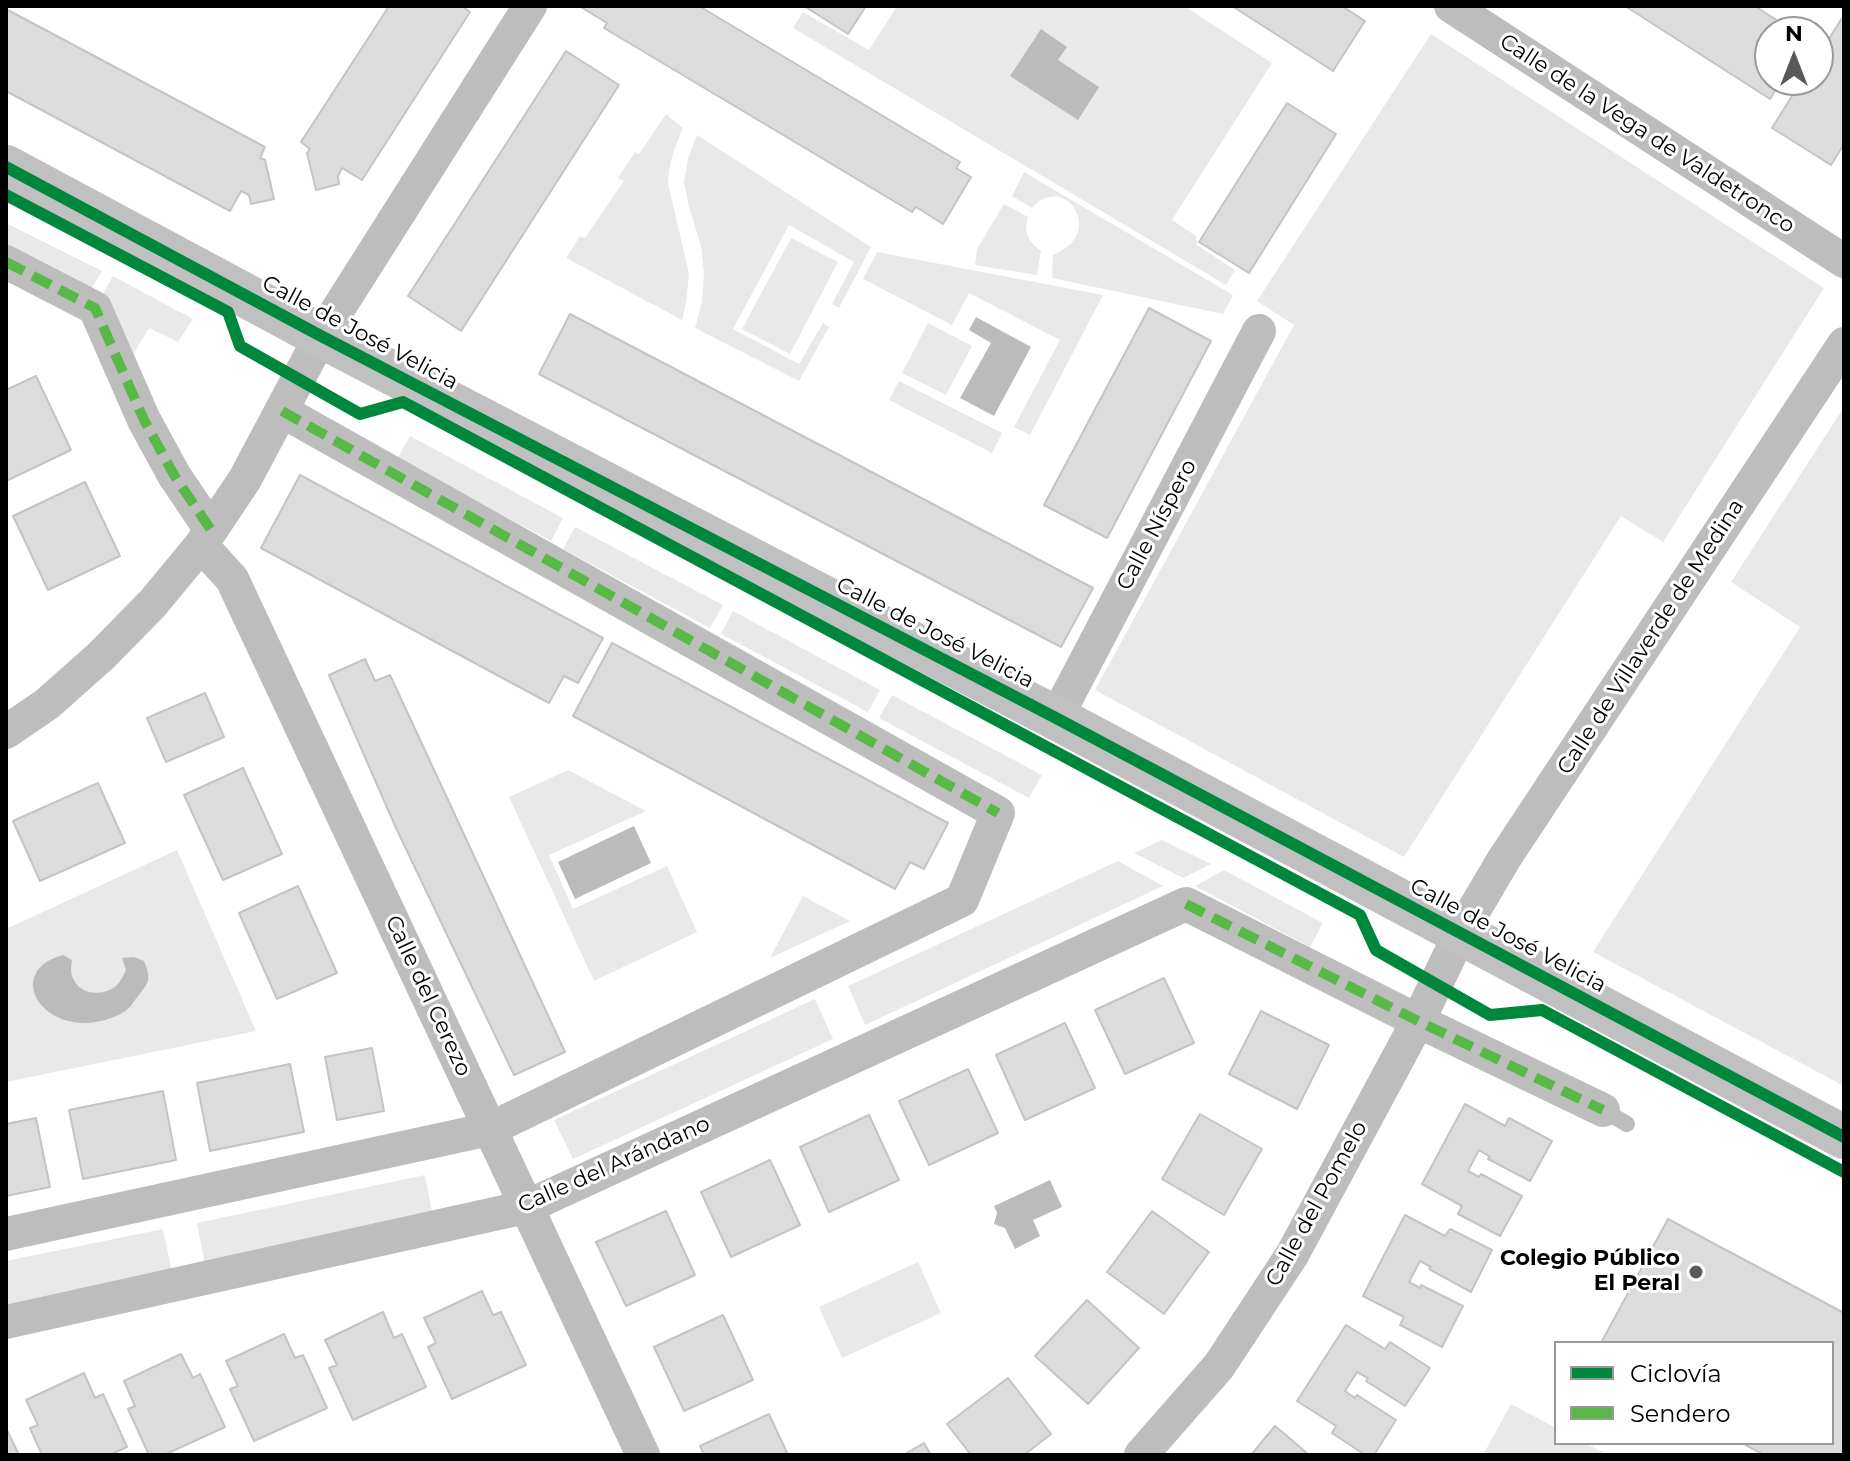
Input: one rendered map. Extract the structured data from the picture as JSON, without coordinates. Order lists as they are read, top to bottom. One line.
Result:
{"streets":{"street":["Calle de la Vega de Valdetronco","Calle de José Velicia","Calle Níspero","Calle de Villaverde de Medina","Calle del Cerezo","Calle del Arándano","Calle del Pomelo"]},"crossings":[["Calle de José Velicia","Calle Níspero"],["Calle de José Velicia","Calle de Villaverde de Medina"],["Calle de José Velicia","Calle del Pomelo"],["Calle de Villaverde de Medina","Calle del Pomelo"],["Calle del Cerezo","Calle del Arándano"],["Calle del Arándano","Calle del Pomelo"]],"places":["Colegio Público El Peral"],"legend":["Ciclovía","Sendero"],"north":"top"}
